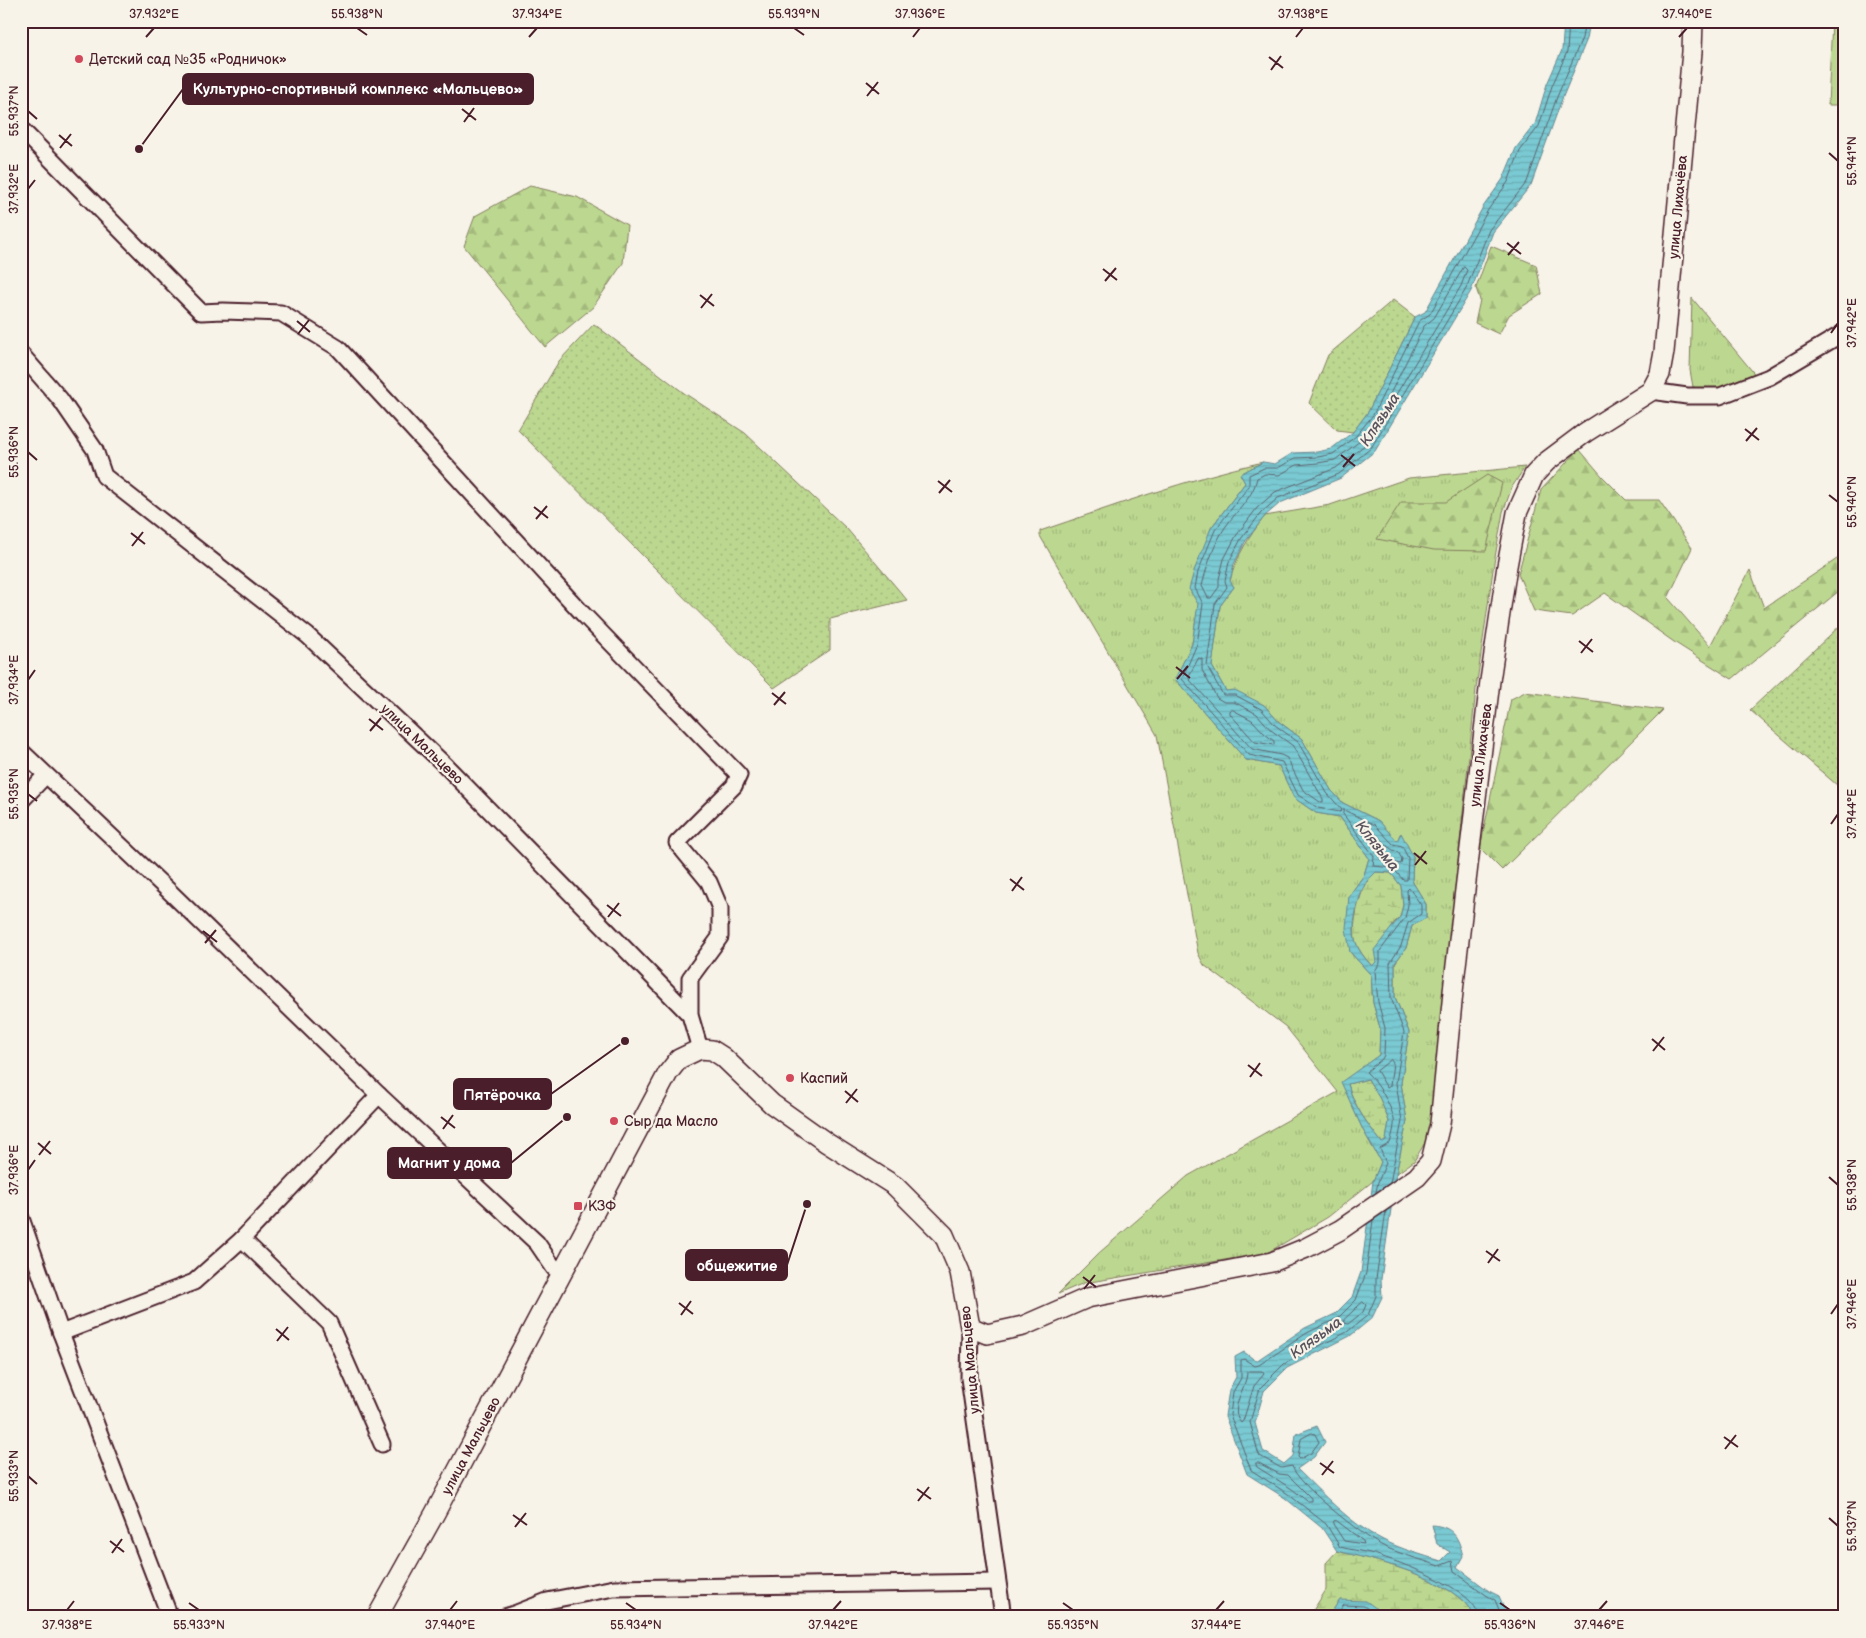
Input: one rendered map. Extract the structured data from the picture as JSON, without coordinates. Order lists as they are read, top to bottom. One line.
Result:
{"streets":{"street":["улица Лихачёва","улица Мальцево"]},"crossings":[["улица Лихачёва","улица Мальцево"]],"water":["Клязьма"],"places":{"other":["Детский сад №35 «Родничок»","Культурно-спортивный комплекс «Мальцево»","Пятёрочка","Каспий","Магнит у дома","Сыр да Масло","общежитие"],"transit":["КЗФ"]},"coordinates":["37.932°E","55.938°N","37.934°E","55.939°N","37.936°E","37.938°E","37.940°E","55.937°N","55.941°N","37.942°E","55.936°N","55.940°N","55.935°N","37.944°E","37.946°E","55.933°N","55.934°N"]}
